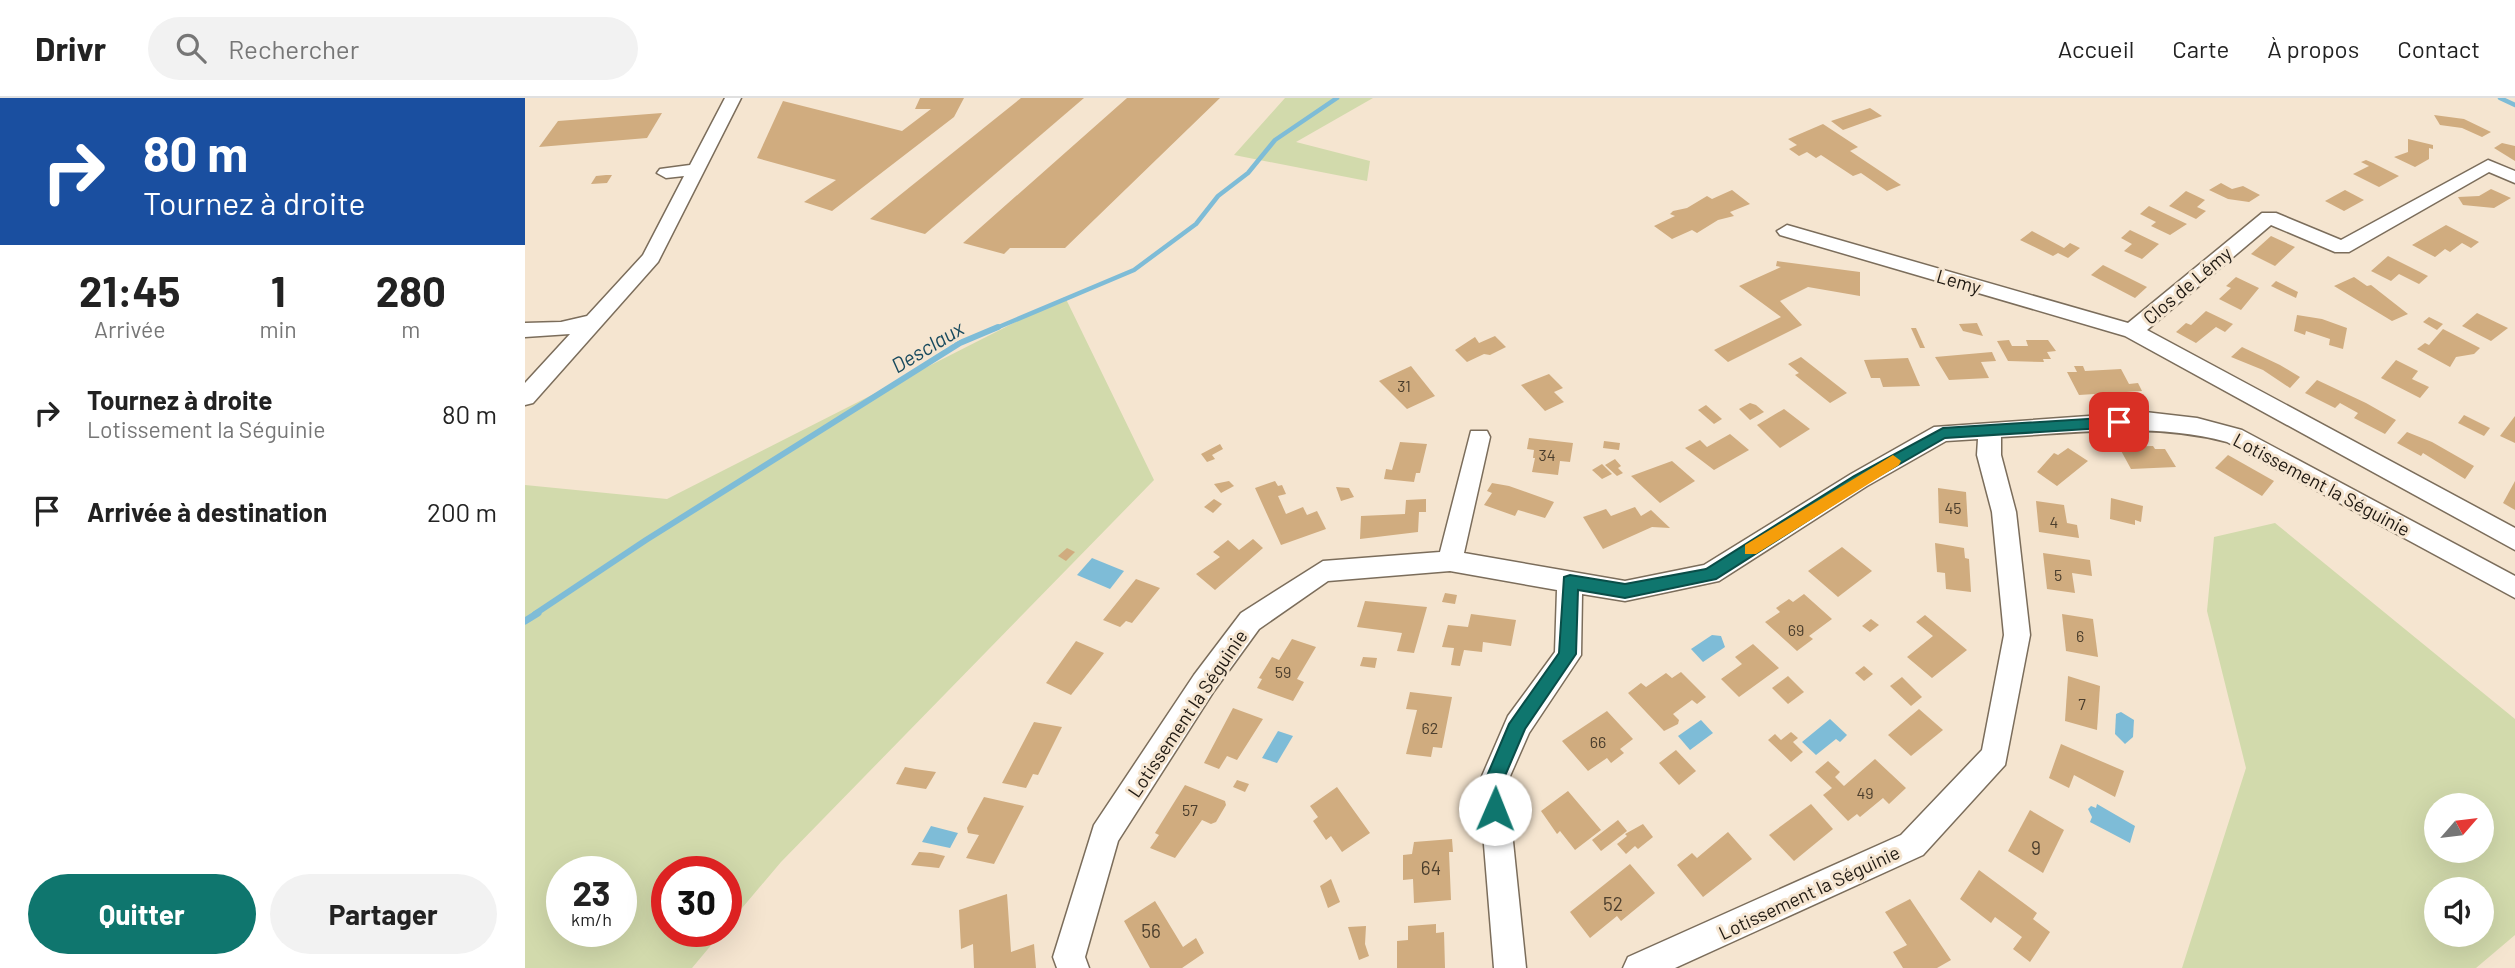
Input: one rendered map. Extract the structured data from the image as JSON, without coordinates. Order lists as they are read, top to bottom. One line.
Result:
{"streets":{"street":["Lemy","Clos de Lémy","Lotissement la Séguinie"]},"crossings":[["Lemy","Clos de Lémy"]],"water":["Desclaux"],"house_numbers":["31","34","45","4","5","69","6","59","7","62","66","49","57","9","64","52","56"],"north":"top right","page":{"header":"Drivr","search":"Rechercher","nav":["Accueil","Carte","À propos","Contact"],"turn":["80 m","Tournez à droite"],"eta":["21:45","Arrivée","1","min","280","m"],"list":[{"name":"Tournez à droite","note":"Lotissement la Séguinie","value":"80 m"},{"name":"Arrivée à destination","value":"200 m"}],"speed":"23 km/h","limit":"30","buttons":["Quitter","Partager"]}}
